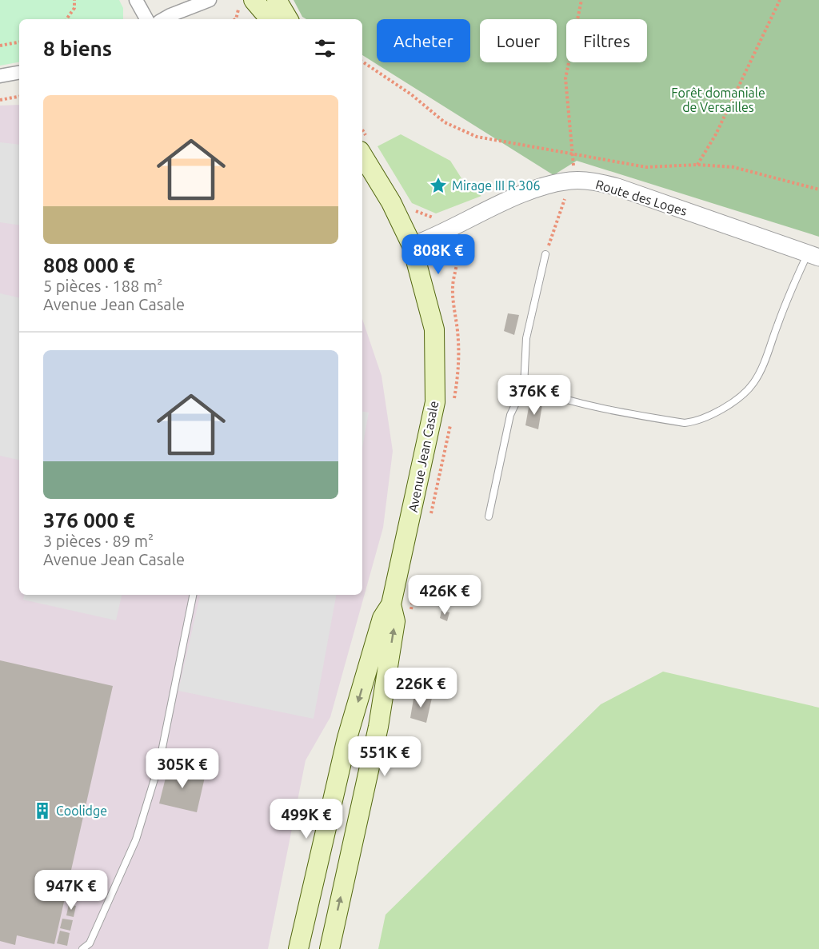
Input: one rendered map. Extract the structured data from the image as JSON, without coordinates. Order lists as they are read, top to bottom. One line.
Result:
{"streets":{"main road":["Avenue Jean Casale"],"street":["Route des Loges"]},"crossings":[["Route des Loges","Avenue Jean Casale"]],"parks":["Forêt domaniale de Versailles"],"places":{"place":["Mirage III R 306"],"building":["Coolidge"]},"page":{"chip":["Acheter","Louer","Filtres"],"heading":"8 biens","list":[{"name":"808 000 €","note":"5 pièces · 188 m² · Avenue Jean Casale"},{"name":"376 000 €","note":"3 pièces · 89 m² · Avenue Jean Casale"}],"price":["808K €","376K €","426K €","226K €","551K €","305K €","499K €","947K €"]}}
